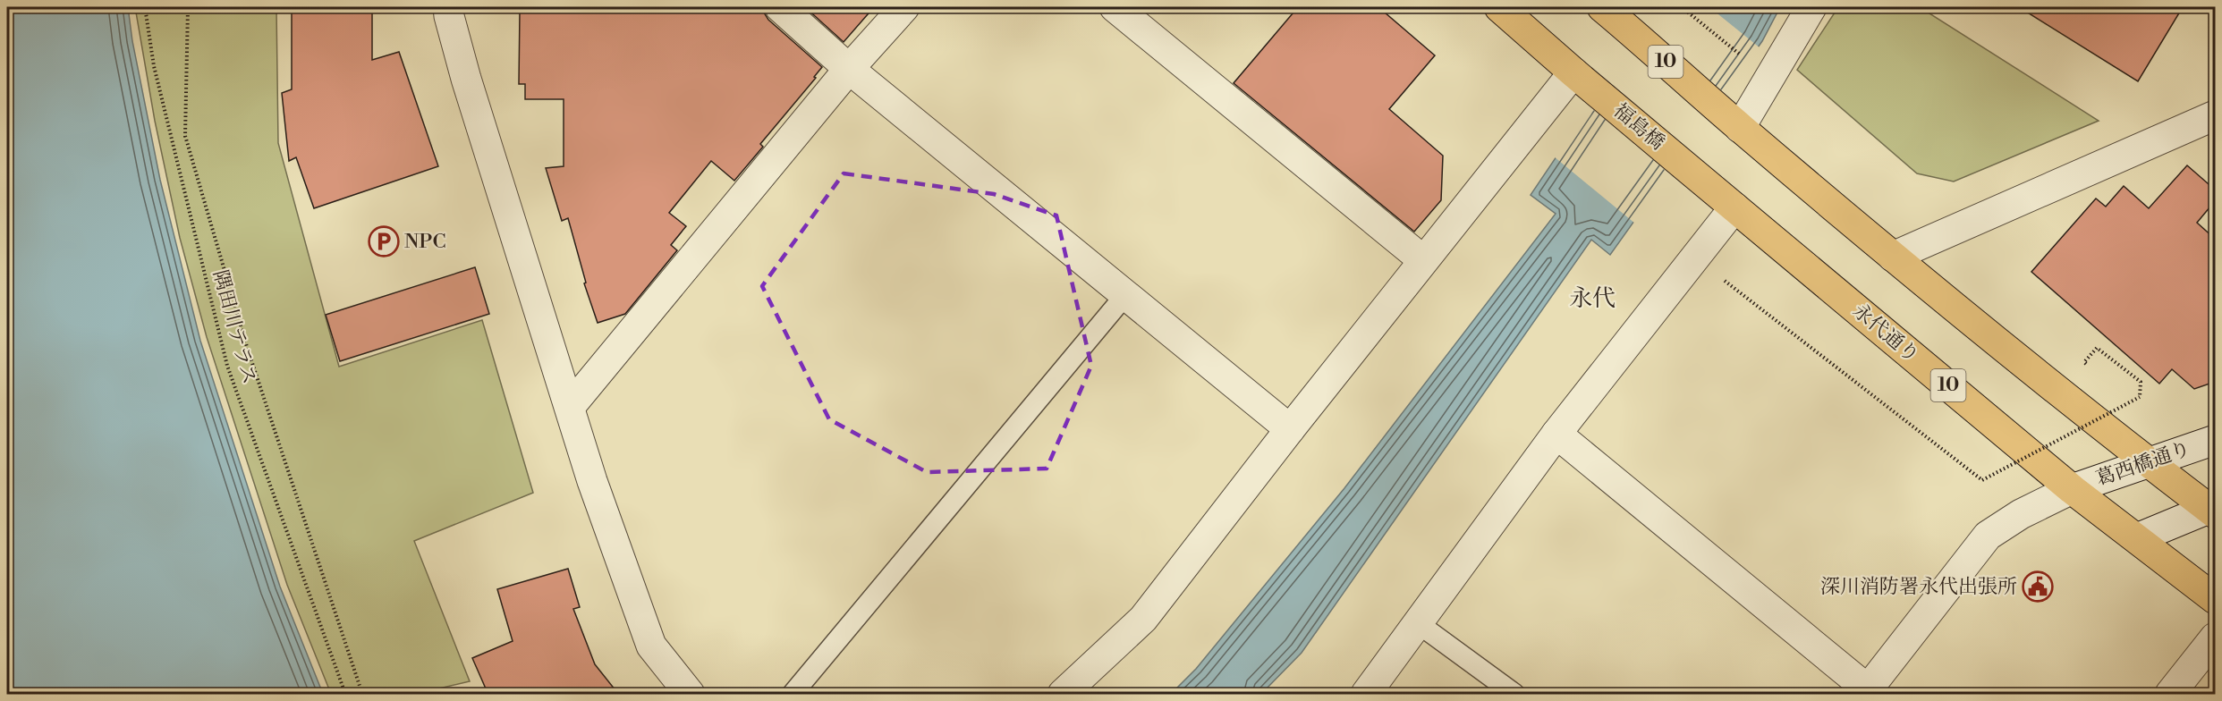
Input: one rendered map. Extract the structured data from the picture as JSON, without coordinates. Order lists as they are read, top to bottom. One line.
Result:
{"streets":{"main road":["10","福島橋","永代通り"],"street":["葛西橋通り"],"path":["隅田川テラス"]},"crossings":[["10","福島橋"],["10","葛西橋通り"],["福島橋","永代通り"],["永代通り","葛西橋通り"]],"districts":["永代"],"places":{"parking":["NPC"],"public building":["深川消防署永代出張所"]}}
